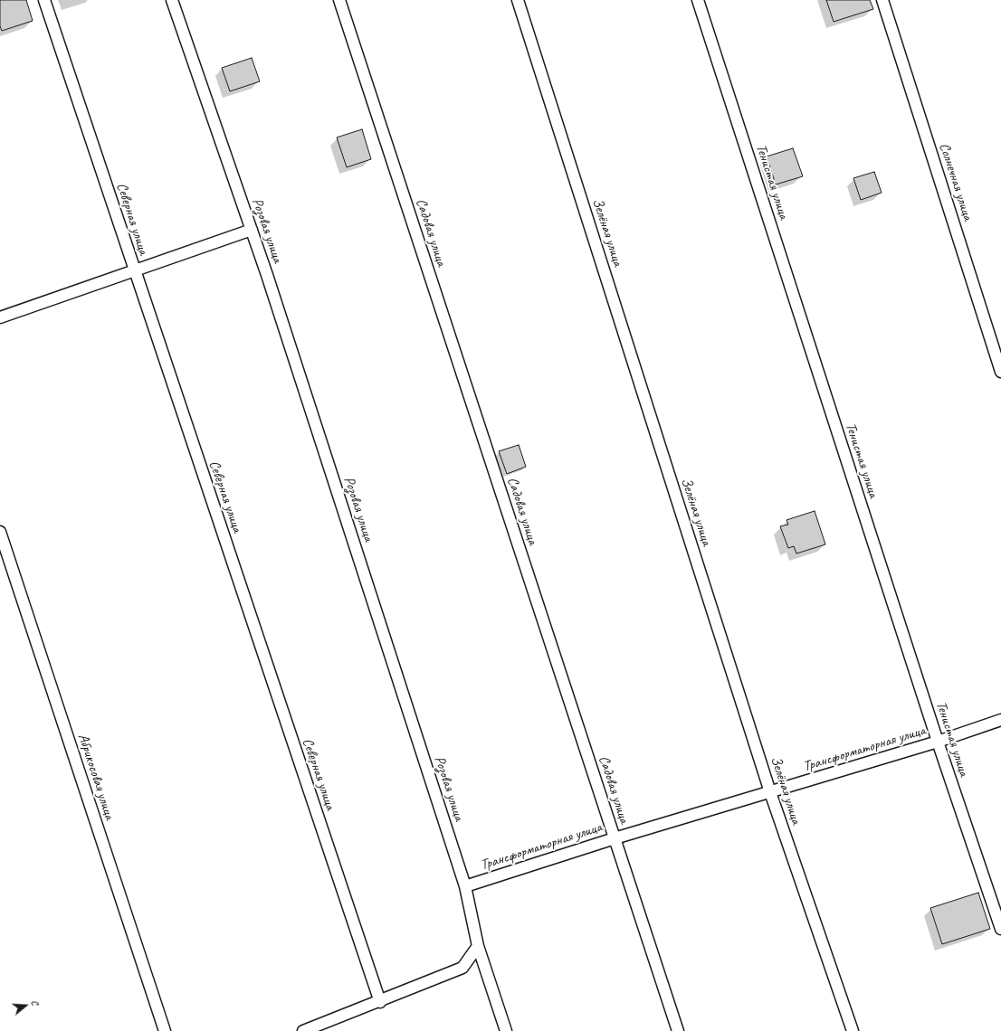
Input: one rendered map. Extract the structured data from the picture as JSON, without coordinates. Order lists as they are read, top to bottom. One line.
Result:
{"streets":{"lane":["Тенистая улица","Солнечная улица","Северная улица","Розовая улица","Садовая улица","Зелёная улица","Трансформаторная улица","Абрикосовая улица"]},"crossings":[["Тенистая улица","Трансформаторная улица"],["Розовая улица","Трансформаторная улица"],["Садовая улица","Трансформаторная улица"],["Зелёная улица","Трансформаторная улица"]],"north":"right"}
